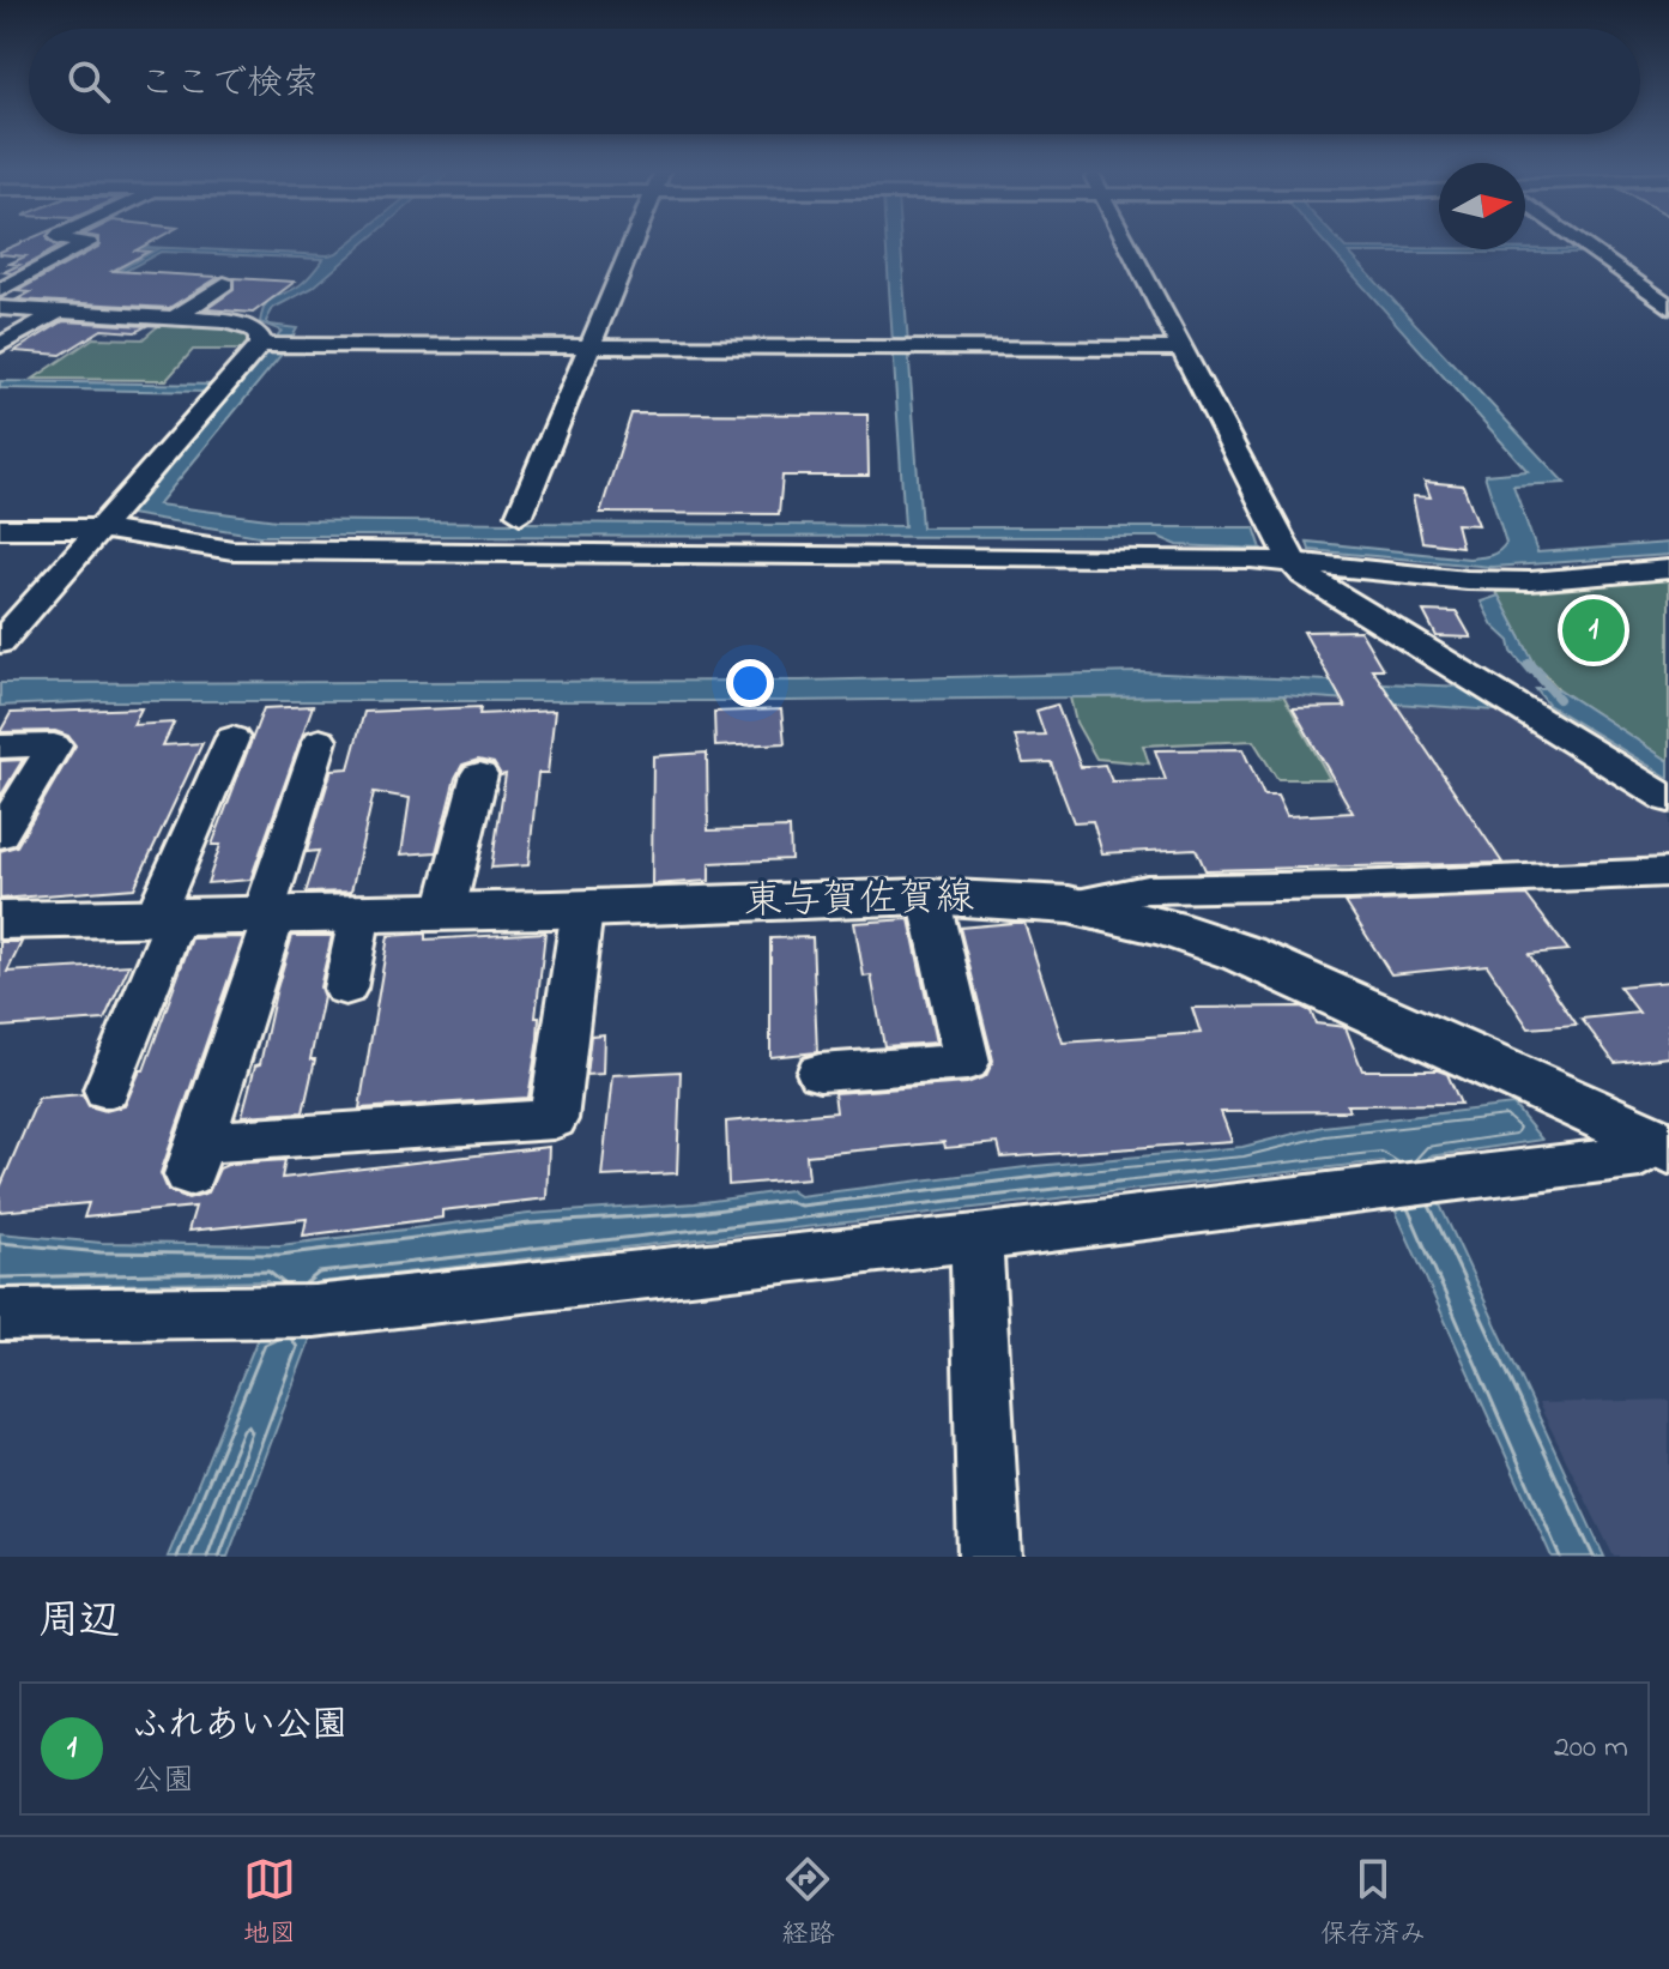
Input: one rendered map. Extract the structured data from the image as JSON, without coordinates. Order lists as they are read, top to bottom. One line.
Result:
{"streets":{"main road":["東与賀佐賀線"]},"north":"right","page":{"search":"ここで検索","pins":"1","heading":"周辺","list":[{"mark":"1","name":"ふれあい公園","note":"公園","value":"200 m"}],"nav":["地図","経路","保存済み"]}}
